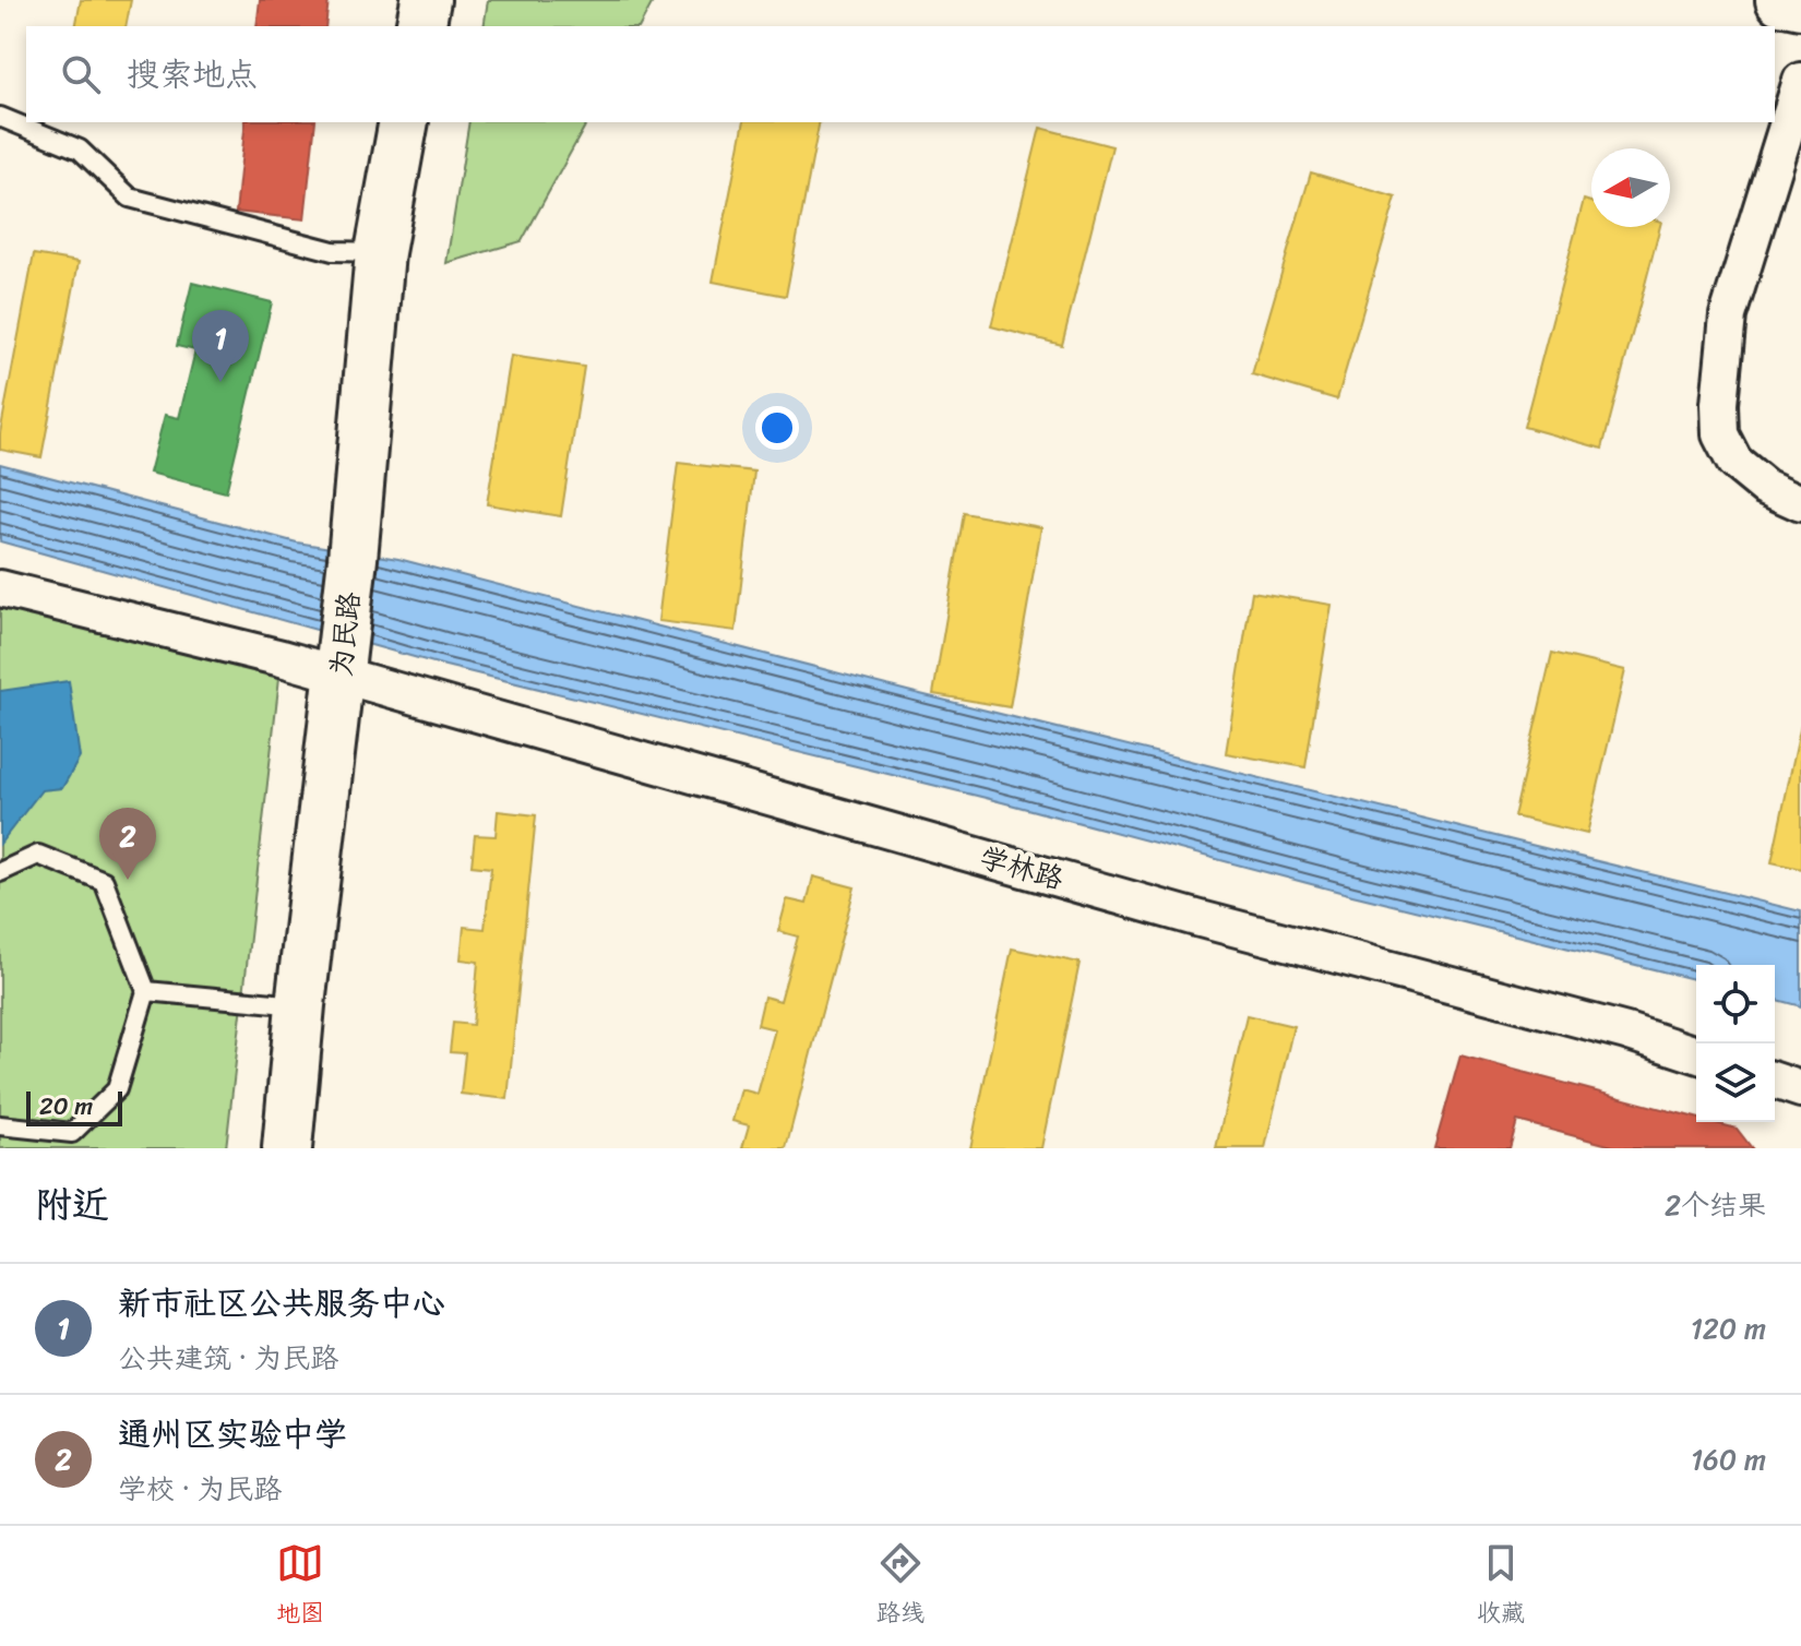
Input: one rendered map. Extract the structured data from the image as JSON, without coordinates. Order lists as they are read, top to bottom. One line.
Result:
{"streets":{"street":["为民路","学林路"]},"crossings":[["为民路","学林路"]],"scale_bar":"20 m","north":"left","page":{"search":"搜索地点","pins":["1","2"],"scale":"20 m","heading":["附近","2个结果"],"list":[{"mark":"1","name":"新市社区公共服务中心","note":"公共建筑 · 为民路","value":"120 m"},{"mark":"2","name":"通州区实验中学","note":"学校 · 为民路","value":"160 m"}],"nav":["地图","路线","收藏"]}}
